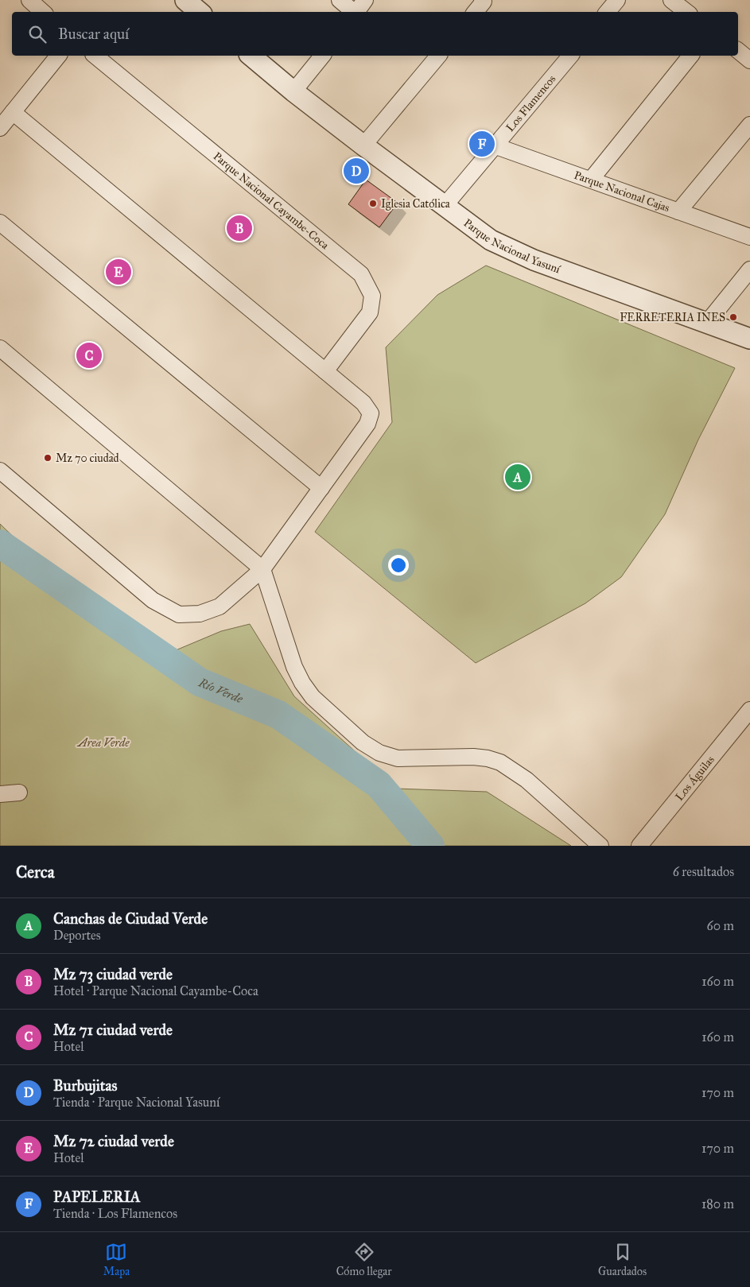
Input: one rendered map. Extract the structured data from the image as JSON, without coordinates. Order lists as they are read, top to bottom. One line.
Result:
{"streets":{"street":["Los Flamencos","Parque Nacional Cajas","Parque Nacional Cayambe-Coca","Parque Nacional Yasuní","Los Águilas"]},"crossings":[["Los Flamencos","Parque Nacional Cajas"],["Los Flamencos","Parque Nacional Yasuní"]],"water":["Río Verde"],"parks":["Area Verde"],"places":["Iglesia Católica","FERRETERIA INES","Mz 70 ciudad"],"page":{"search":"Buscar aquí","pins":["F","D","B","E","C","A"],"heading":["Cerca","6 resultados"],"list":[{"mark":"A","name":"Canchas de Ciudad Verde","note":"Deportes","value":"60 m"},{"mark":"B","name":"Mz 73 ciudad verde","note":"Hotel · Parque Nacional Cayambe-Coca","value":"160 m"},{"mark":"C","name":"Mz 71 ciudad verde","note":"Hotel","value":"160 m"},{"mark":"D","name":"Burbujitas","note":"Tienda · Parque Nacional Yasuní","value":"170 m"},{"mark":"E","name":"Mz 72 ciudad verde","note":"Hotel","value":"170 m"},{"mark":"F","name":"PAPELERIA","note":"Tienda · Los Flamencos","value":"180 m"}],"nav":["Mapa","Cómo llegar","Guardados"]}}
